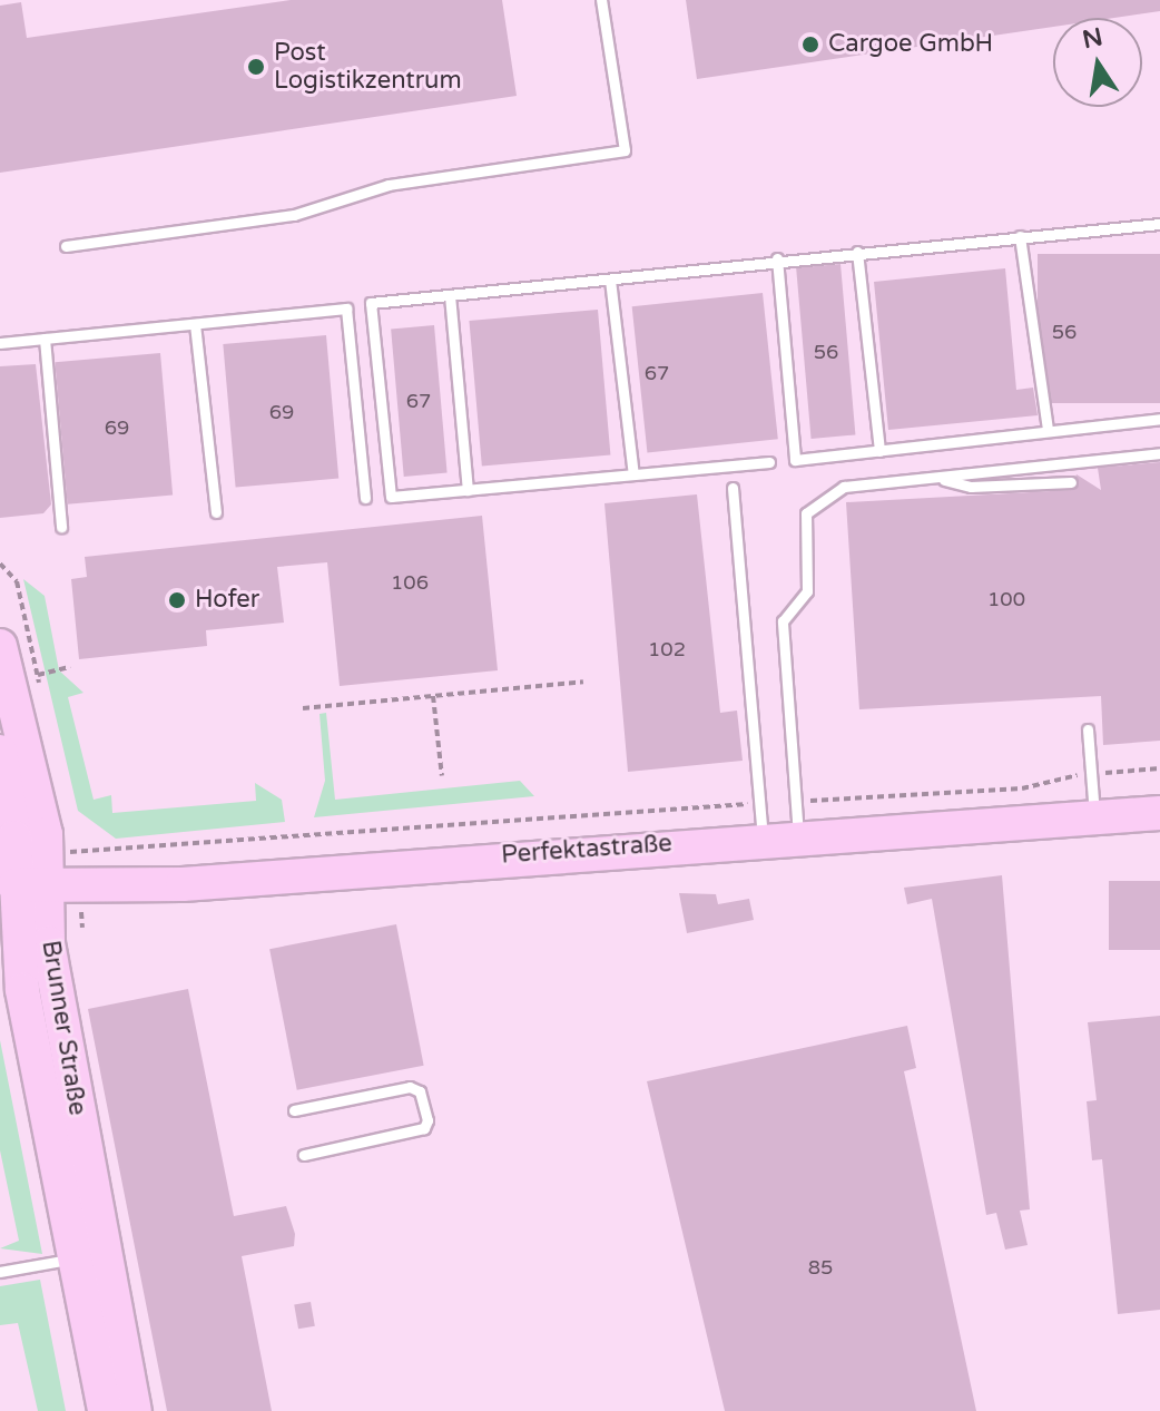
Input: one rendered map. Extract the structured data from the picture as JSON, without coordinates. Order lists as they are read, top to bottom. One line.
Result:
{"streets":{"main road":["Perfektastraße","Brunner Straße"]},"crossings":[["Perfektastraße","Brunner Straße"]],"places":["Cargoe GmbH","Post Logistikzentrum","Hofer"],"house_numbers":["56","56","67","67","69","69","106","100","102","85"],"north":"top"}
